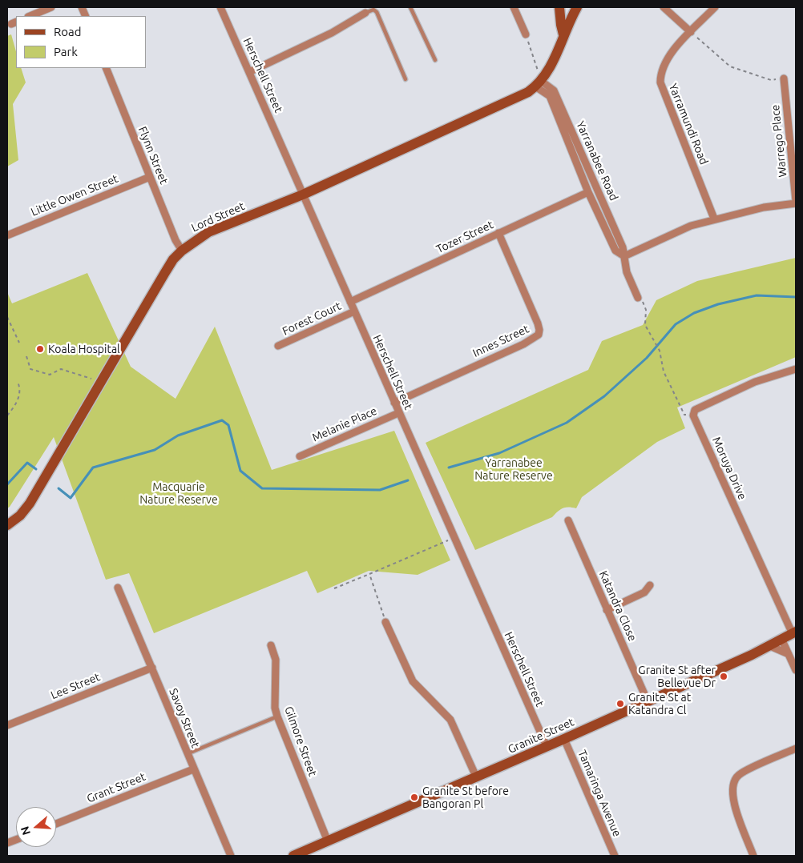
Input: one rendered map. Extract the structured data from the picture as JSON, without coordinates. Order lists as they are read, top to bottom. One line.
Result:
{"streets":{"main road":["Lord Street","Granite Street"],"street":["Herschell Street","Yarramundi Road","Warrego Place","Flynn Street","Yarranabee Road","Little Owen Street","Tozer Street","Forest Court","Innes Street","Melanie Place","Moruya Drive","Katandra Close","Lee Street","Savoy Street","Gilmore Street","Grant Street","Tamaringa Avenue"]},"crossings":[["Herschell Street","Lord Street"],["Herschell Street","Tozer Street"],["Herschell Street","Forest Court"],["Herschell Street","Innes Street"],["Herschell Street","Melanie Place"],["Herschell Street","Granite Street"],["Flynn Street","Little Owen Street"],["Flynn Street","Lord Street"],["Yarranabee Road","Lord Street"],["Yarranabee Road","Tozer Street"],["Tozer Street","Innes Street"],["Moruya Drive","Granite Street"],["Katandra Close","Granite Street"],["Lee Street","Savoy Street"],["Savoy Street","Grant Street"],["Granite Street","Gilmore Street"],["Granite Street","Tamaringa Avenue"]],"parks":["Yarranabee Nature Reserve","Macquarie Nature Reserve"],"places":["Koala Hospital","Granite St after Bellevue Dr","Granite St at Katandra Cl","Granite St before Bangoran Pl"],"legend":["Road","Park"],"north":"left"}
